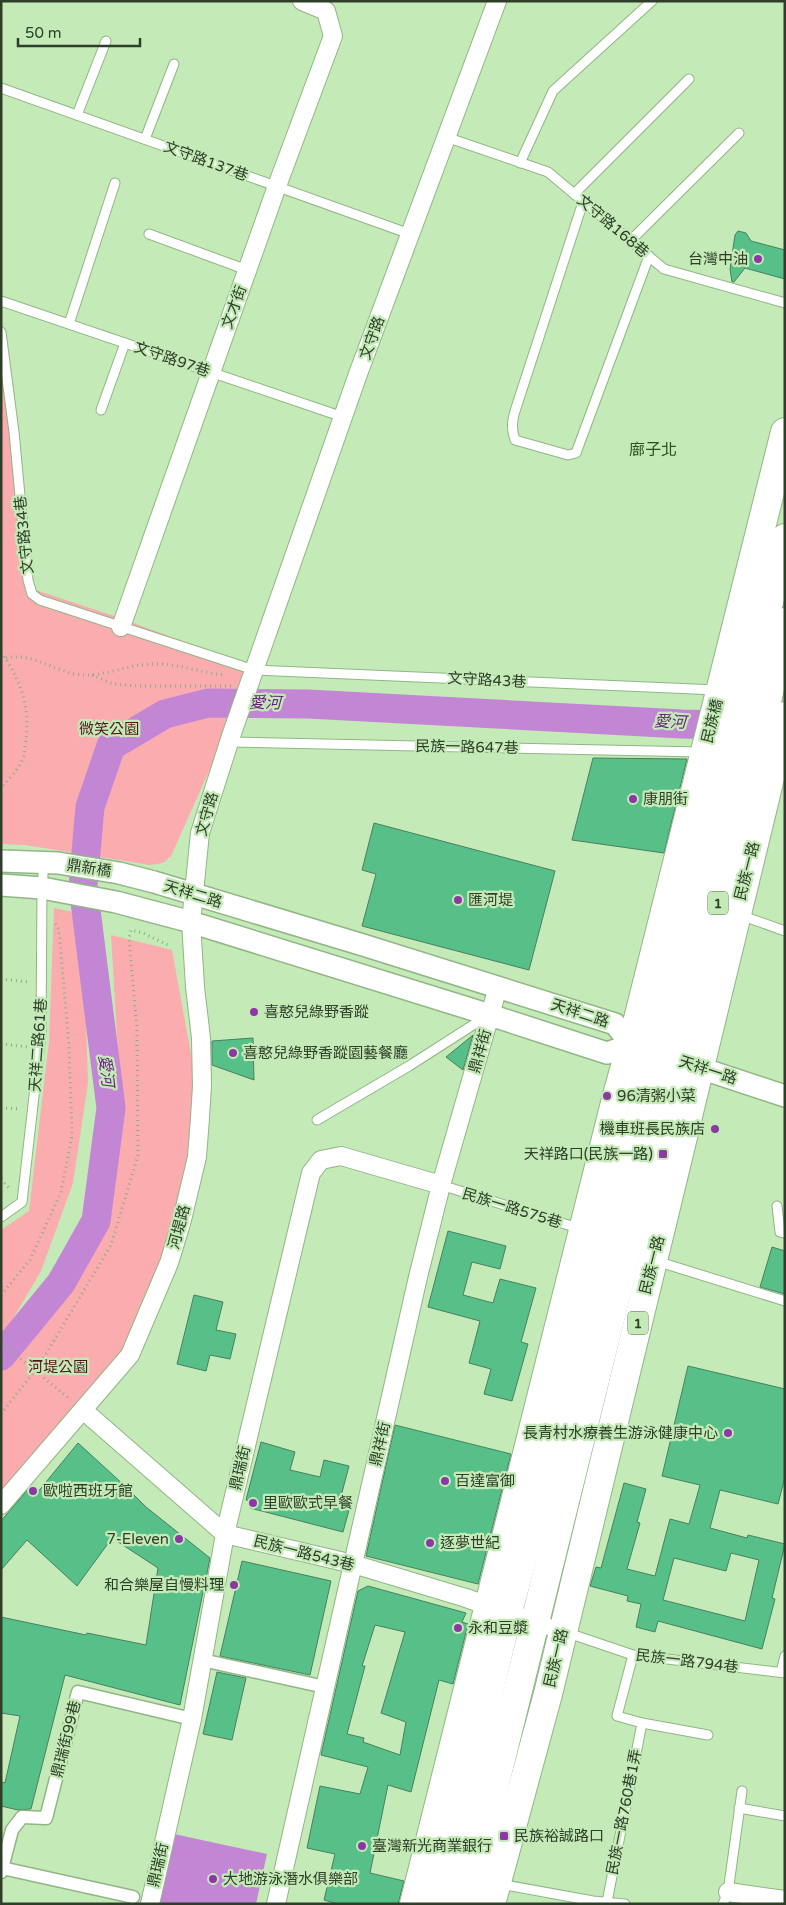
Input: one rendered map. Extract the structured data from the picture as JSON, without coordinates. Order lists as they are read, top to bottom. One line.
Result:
{"streets":{"main road":["民族橋","民族一路","1"],"street":["文才街","文守路","鼎新橋","天祥二路","鼎祥街","天祥一路","河堤路","鼎瑞街","民族一路543巷","鼎瑞街99巷"],"lane":["文守路137巷","文守路168巷","文守路97巷","文守路34巷","文守路43巷","民族一路647巷","天祥二路61巷","民族一路575巷","民族一路794巷","民族一路760巷1弄"]},"crossings":[["文守路137巷","文才街"],["文守路137巷","文守路"],["文守路168巷","文守路"],["文才街","文守路97巷"],["文才街","文守路34巷"],["文守路","文守路97巷"],["文守路","文守路34巷"],["文守路","文守路43巷"],["文守路","民族一路647巷"],["文守路","天祥二路"],["文守路","河堤路"],["文守路34巷","文守路43巷"],["文守路43巷","民族橋"],["文守路43巷","1"],["民族橋","民族一路647巷"],["民族橋","民族一路"],["民族橋","1"],["民族一路647巷","民族一路"],["鼎新橋","天祥二路"],["鼎新橋","天祥二路61巷"],["民族一路","天祥二路"],["民族一路","1"],["民族一路","天祥一路"],["民族一路","民族一路575巷"],["民族一路","民族一路543巷"],["民族一路","民族一路794巷"],["天祥二路","鼎祥街"],["天祥二路","天祥一路"],["天祥二路","河堤路"],["鼎祥街","民族一路575巷"],["鼎祥街","鼎瑞街"],["鼎祥街","民族一路543巷"],["民族一路575巷","鼎瑞街"],["河堤路","民族一路543巷"],["鼎瑞街","民族一路543巷"],["鼎瑞街","鼎瑞街99巷"],["民族一路543巷","民族一路794巷"]],"districts":["廍子北"],"water":["愛河"],"parks":["微笑公園","河堤公園"],"places":{"other":["台灣中油","康朋街","匯河堤","喜憨兒綠野香蹤","喜憨兒綠野香蹤園藝餐廳","96清粥小菜","機車班長民族店","長青村水療養生游泳健康中心","百達富御","歐啦西班牙館","里歐歐式早餐","7-Eleven","逐夢世紀","和合樂屋自慢料理","永和豆漿","臺灣新光商業銀行","大地游泳潛水俱樂部"],"transit":["天祥路口(民族一路)","民族裕誠路口"]},"scale_bar":"50 m"}
